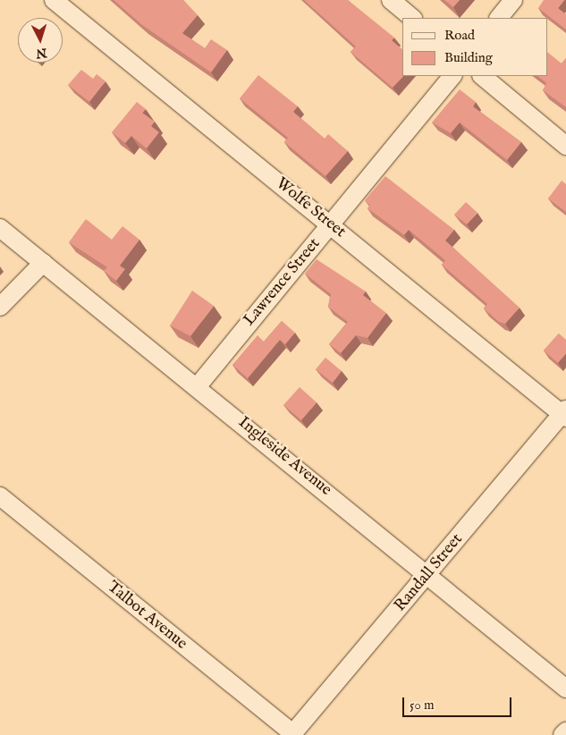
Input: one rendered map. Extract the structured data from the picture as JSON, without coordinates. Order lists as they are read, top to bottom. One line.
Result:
{"streets":{"street":["Wolfe Street","Lawrence Street","Ingleside Avenue","Randall Street","Talbot Avenue"]},"crossings":[["Wolfe Street","Lawrence Street"],["Wolfe Street","Randall Street"],["Lawrence Street","Ingleside Avenue"],["Ingleside Avenue","Randall Street"],["Randall Street","Talbot Avenue"]],"legend":["Road","Building"],"scale_bar":"50 m","north":"bottom"}
